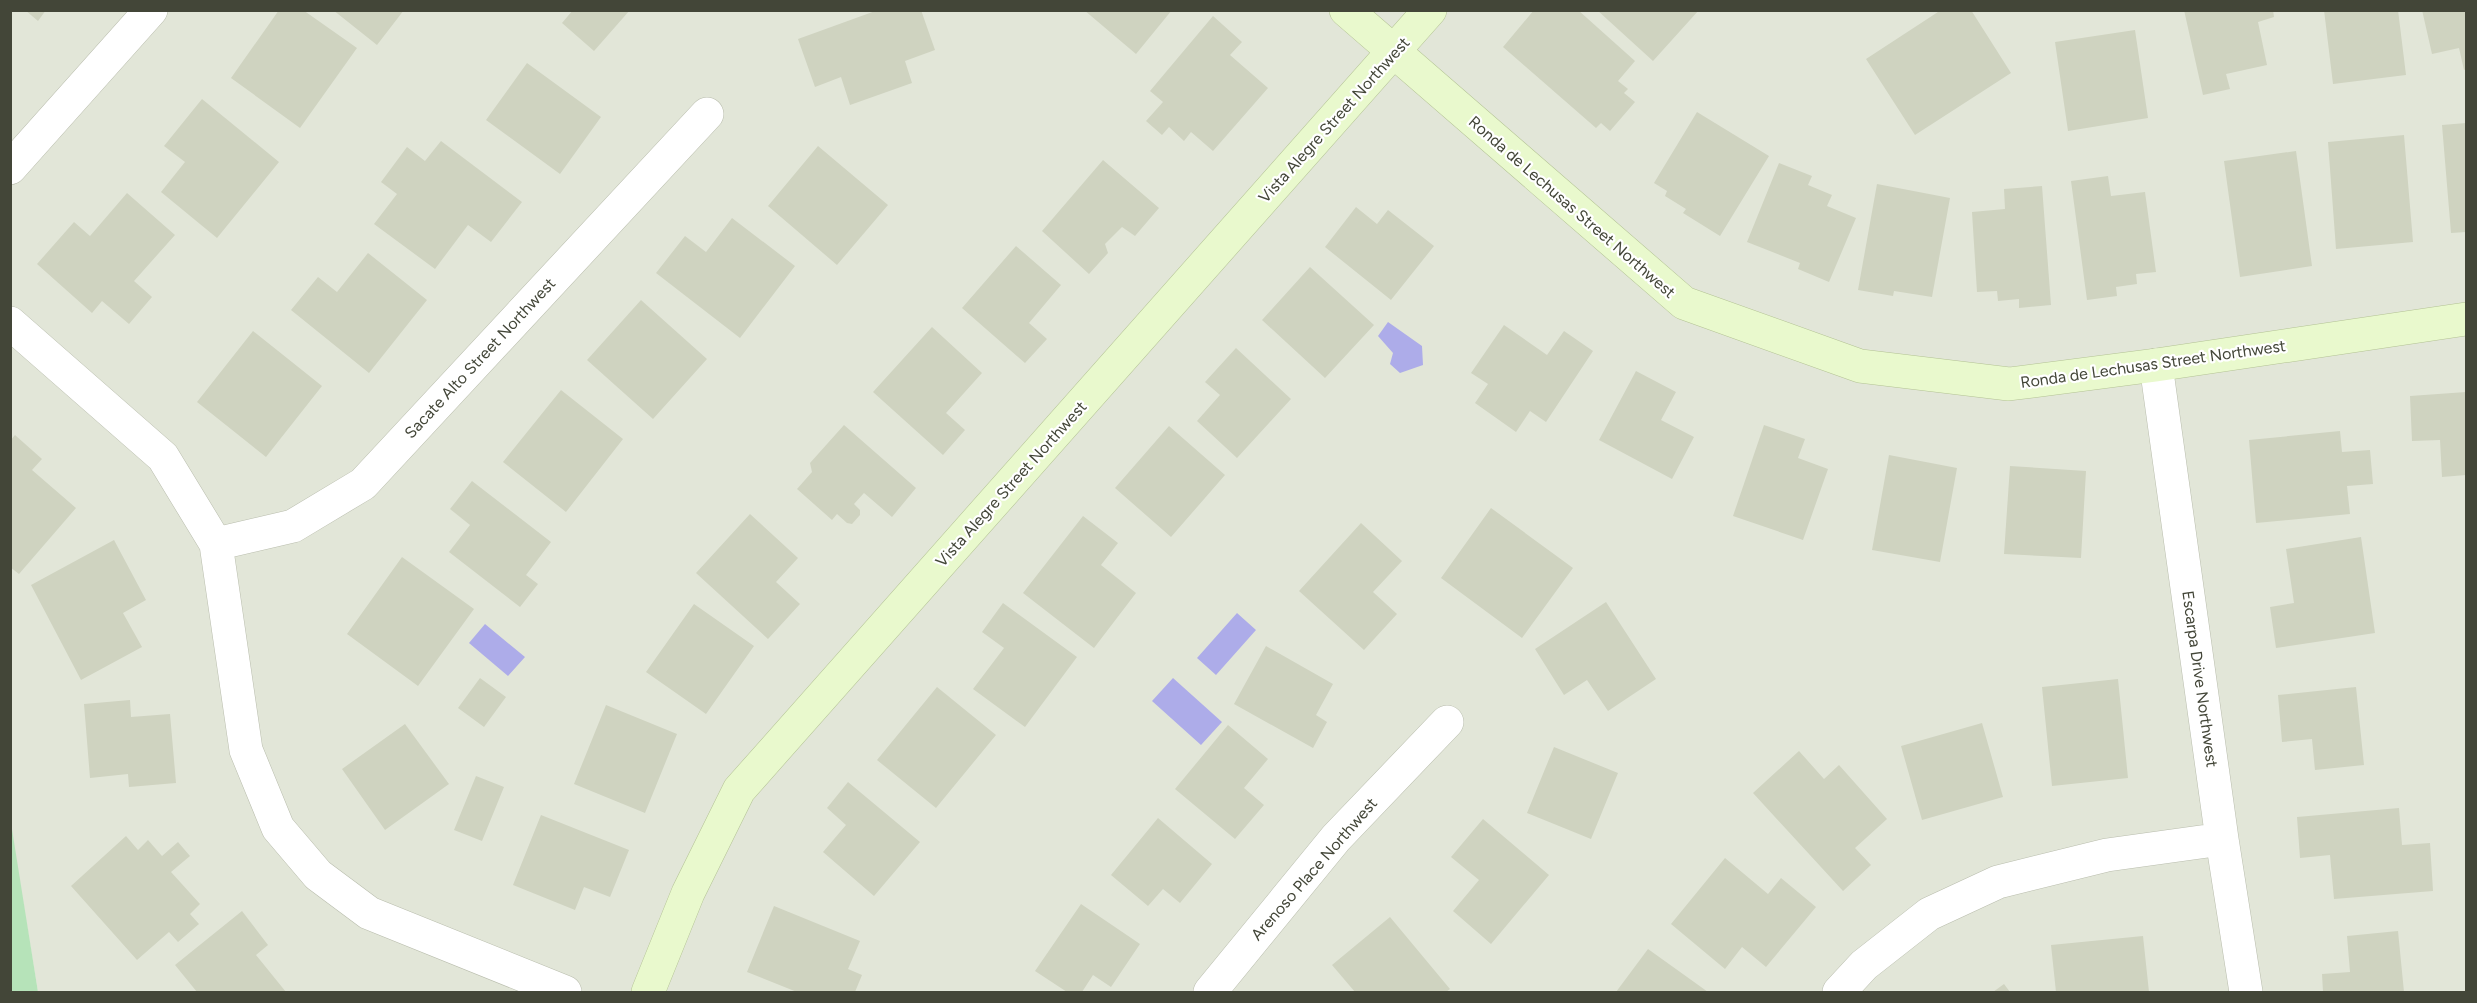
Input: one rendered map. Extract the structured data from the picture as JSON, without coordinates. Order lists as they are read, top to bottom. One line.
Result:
{"streets":{"street":["Vista Alegre Street Northwest","Ronda de Lechusas Street Northwest","Sacate Alto Street Northwest","Escarpa Drive Northwest","Arenoso Place Northwest"]},"crossings":[["Vista Alegre Street Northwest","Ronda de Lechusas Street Northwest"],["Ronda de Lechusas Street Northwest","Escarpa Drive Northwest"]]}
